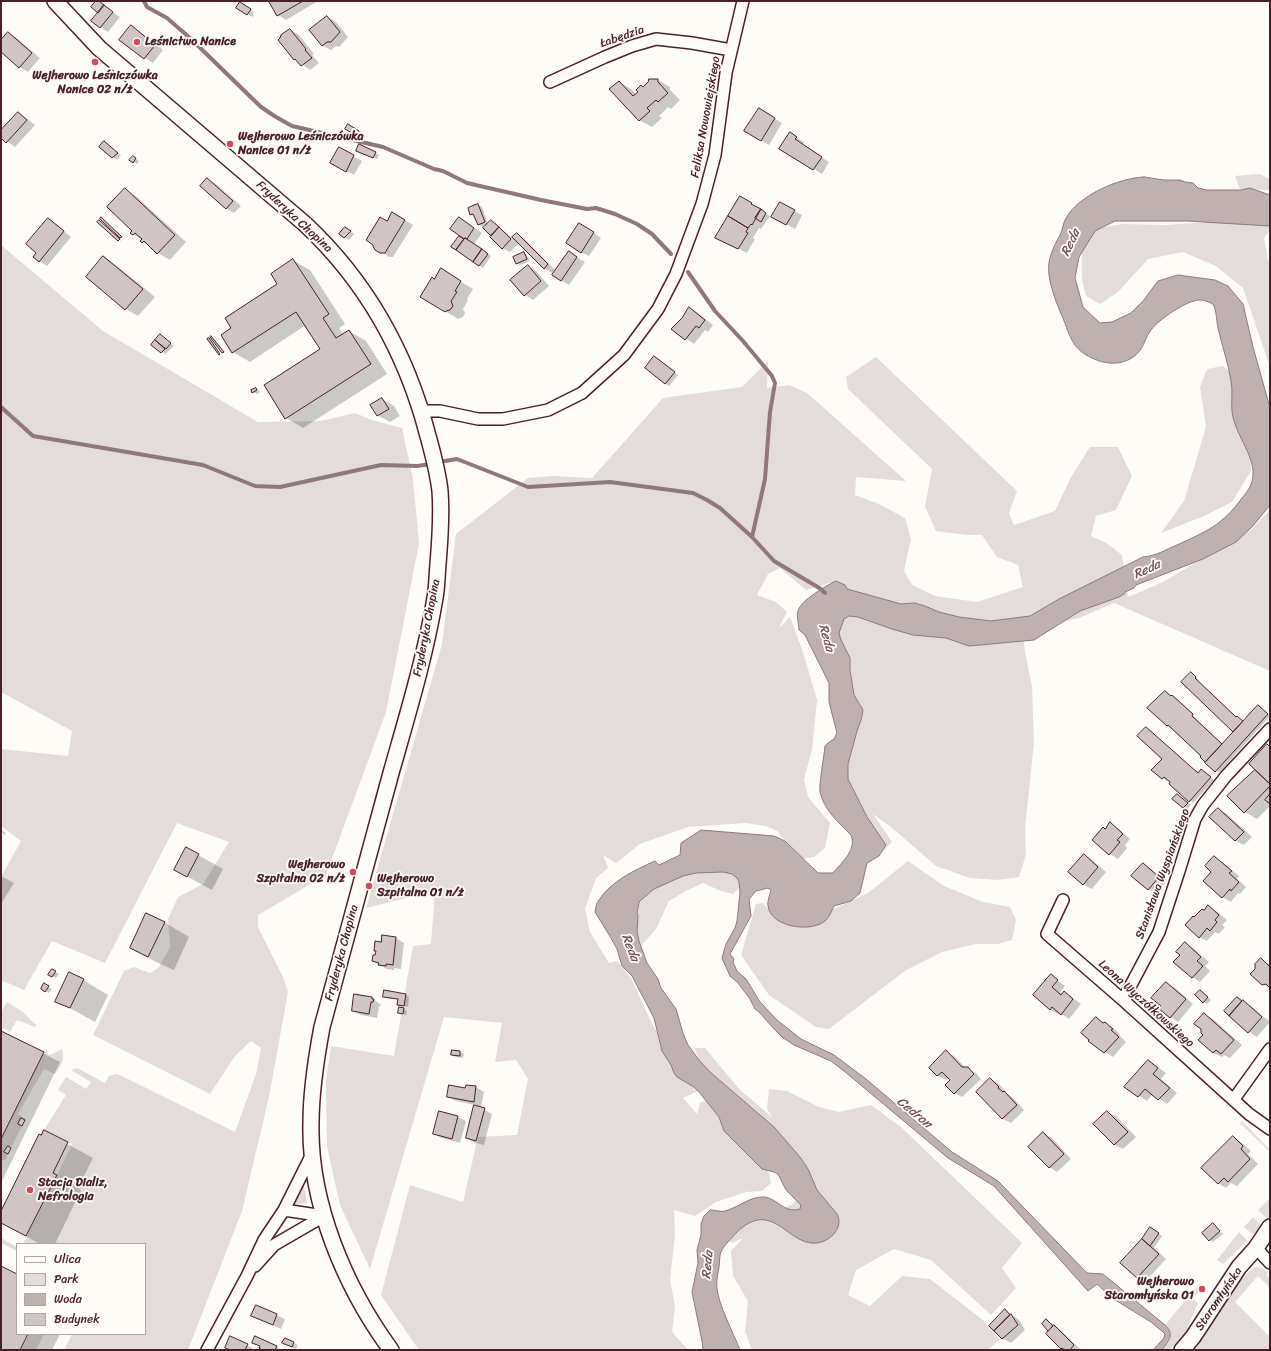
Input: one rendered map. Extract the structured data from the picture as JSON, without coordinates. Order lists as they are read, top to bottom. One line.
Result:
{"streets":{"street":["Łabędzia","Feliksa Nowowiejskiego","Fryderyka Chopina","Stanisława Wyspiańskiego","Leona Wyczółkowskiego","Staromłyńska"]},"crossings":[["Łabędzia","Feliksa Nowowiejskiego"],["Feliksa Nowowiejskiego","Fryderyka Chopina"],["Stanisława Wyspiańskiego","Leona Wyczółkowskiego"]],"water":["Reda","Cedron"],"places":["Leśnictwo Nanice","Wejherowo Leśniczówka Nanice 02 n/ż","Wejherowo Leśniczówka Nanice 01 n/ż","Wejherowo Szpitalna 02 n/ż","Wejherowo Szpitalna 01 n/ż","Stacja Dializ, Nefrologia","Wejherowo Staromłyńska 01"],"legend":["Ulica","Park","Woda","Budynek"]}
